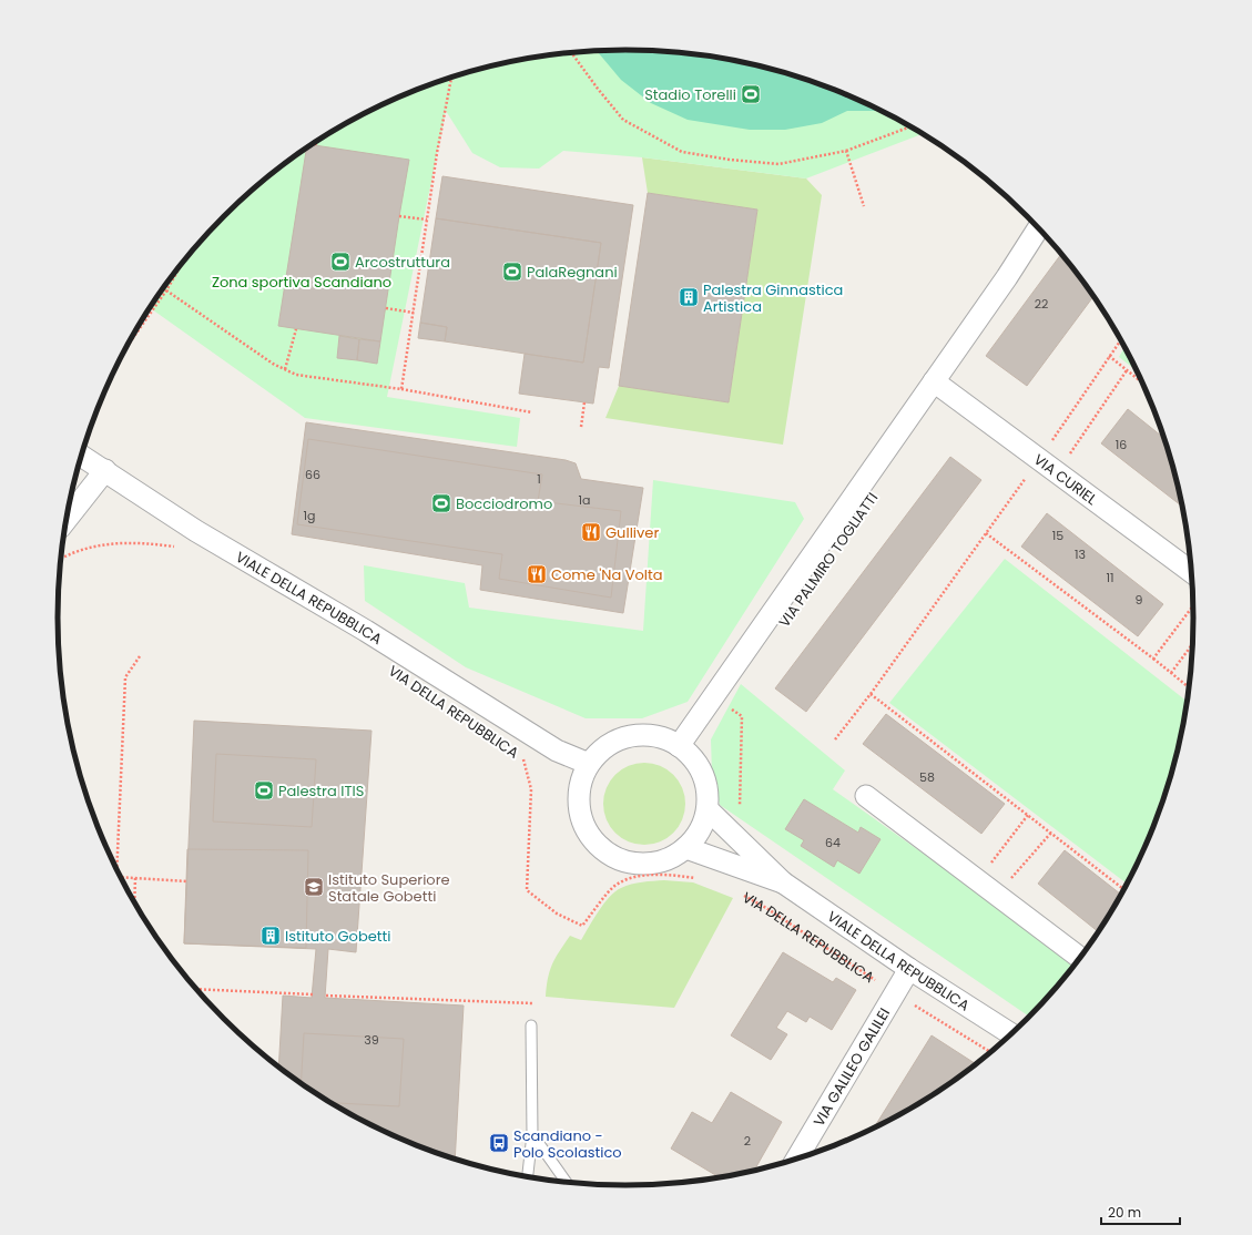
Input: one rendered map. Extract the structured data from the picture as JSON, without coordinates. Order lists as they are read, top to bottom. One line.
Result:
{"streets":{"street":["VIA CURIEL","VIA PALMIRO TOGLIATTI","VIALE DELLA REPUBBLICA","VIA GALILEO GALILEI"],"path":["VIA DELLA REPUBBLICA"]},"crossings":[["VIA CURIEL","VIA PALMIRO TOGLIATTI"],["VIA PALMIRO TOGLIATTI","VIALE DELLA REPUBBLICA"],["VIALE DELLA REPUBBLICA","VIA GALILEO GALILEI"],["VIA DELLA REPUBBLICA","VIA GALILEO GALILEI"]],"parks":["Zona sportiva Scandiano"],"places":{"sports":["Stadio Torelli","Arcostruttura","PalaRegnani","Bocciodromo","Palestra ITIS"],"building":["Palestra Ginnastica Artistica","Istituto Gobetti"],"restaurant":["Gulliver","Come 'Na Volta"],"school or university":["Istituto Superiore Statale Gobetti"],"bus stop":["Scandiano - Polo Scolastico"]},"house_numbers":["22","16","66","1","1a","1g","15","13","11","9","58","64","39","2"],"scale_bar":"20 m"}
